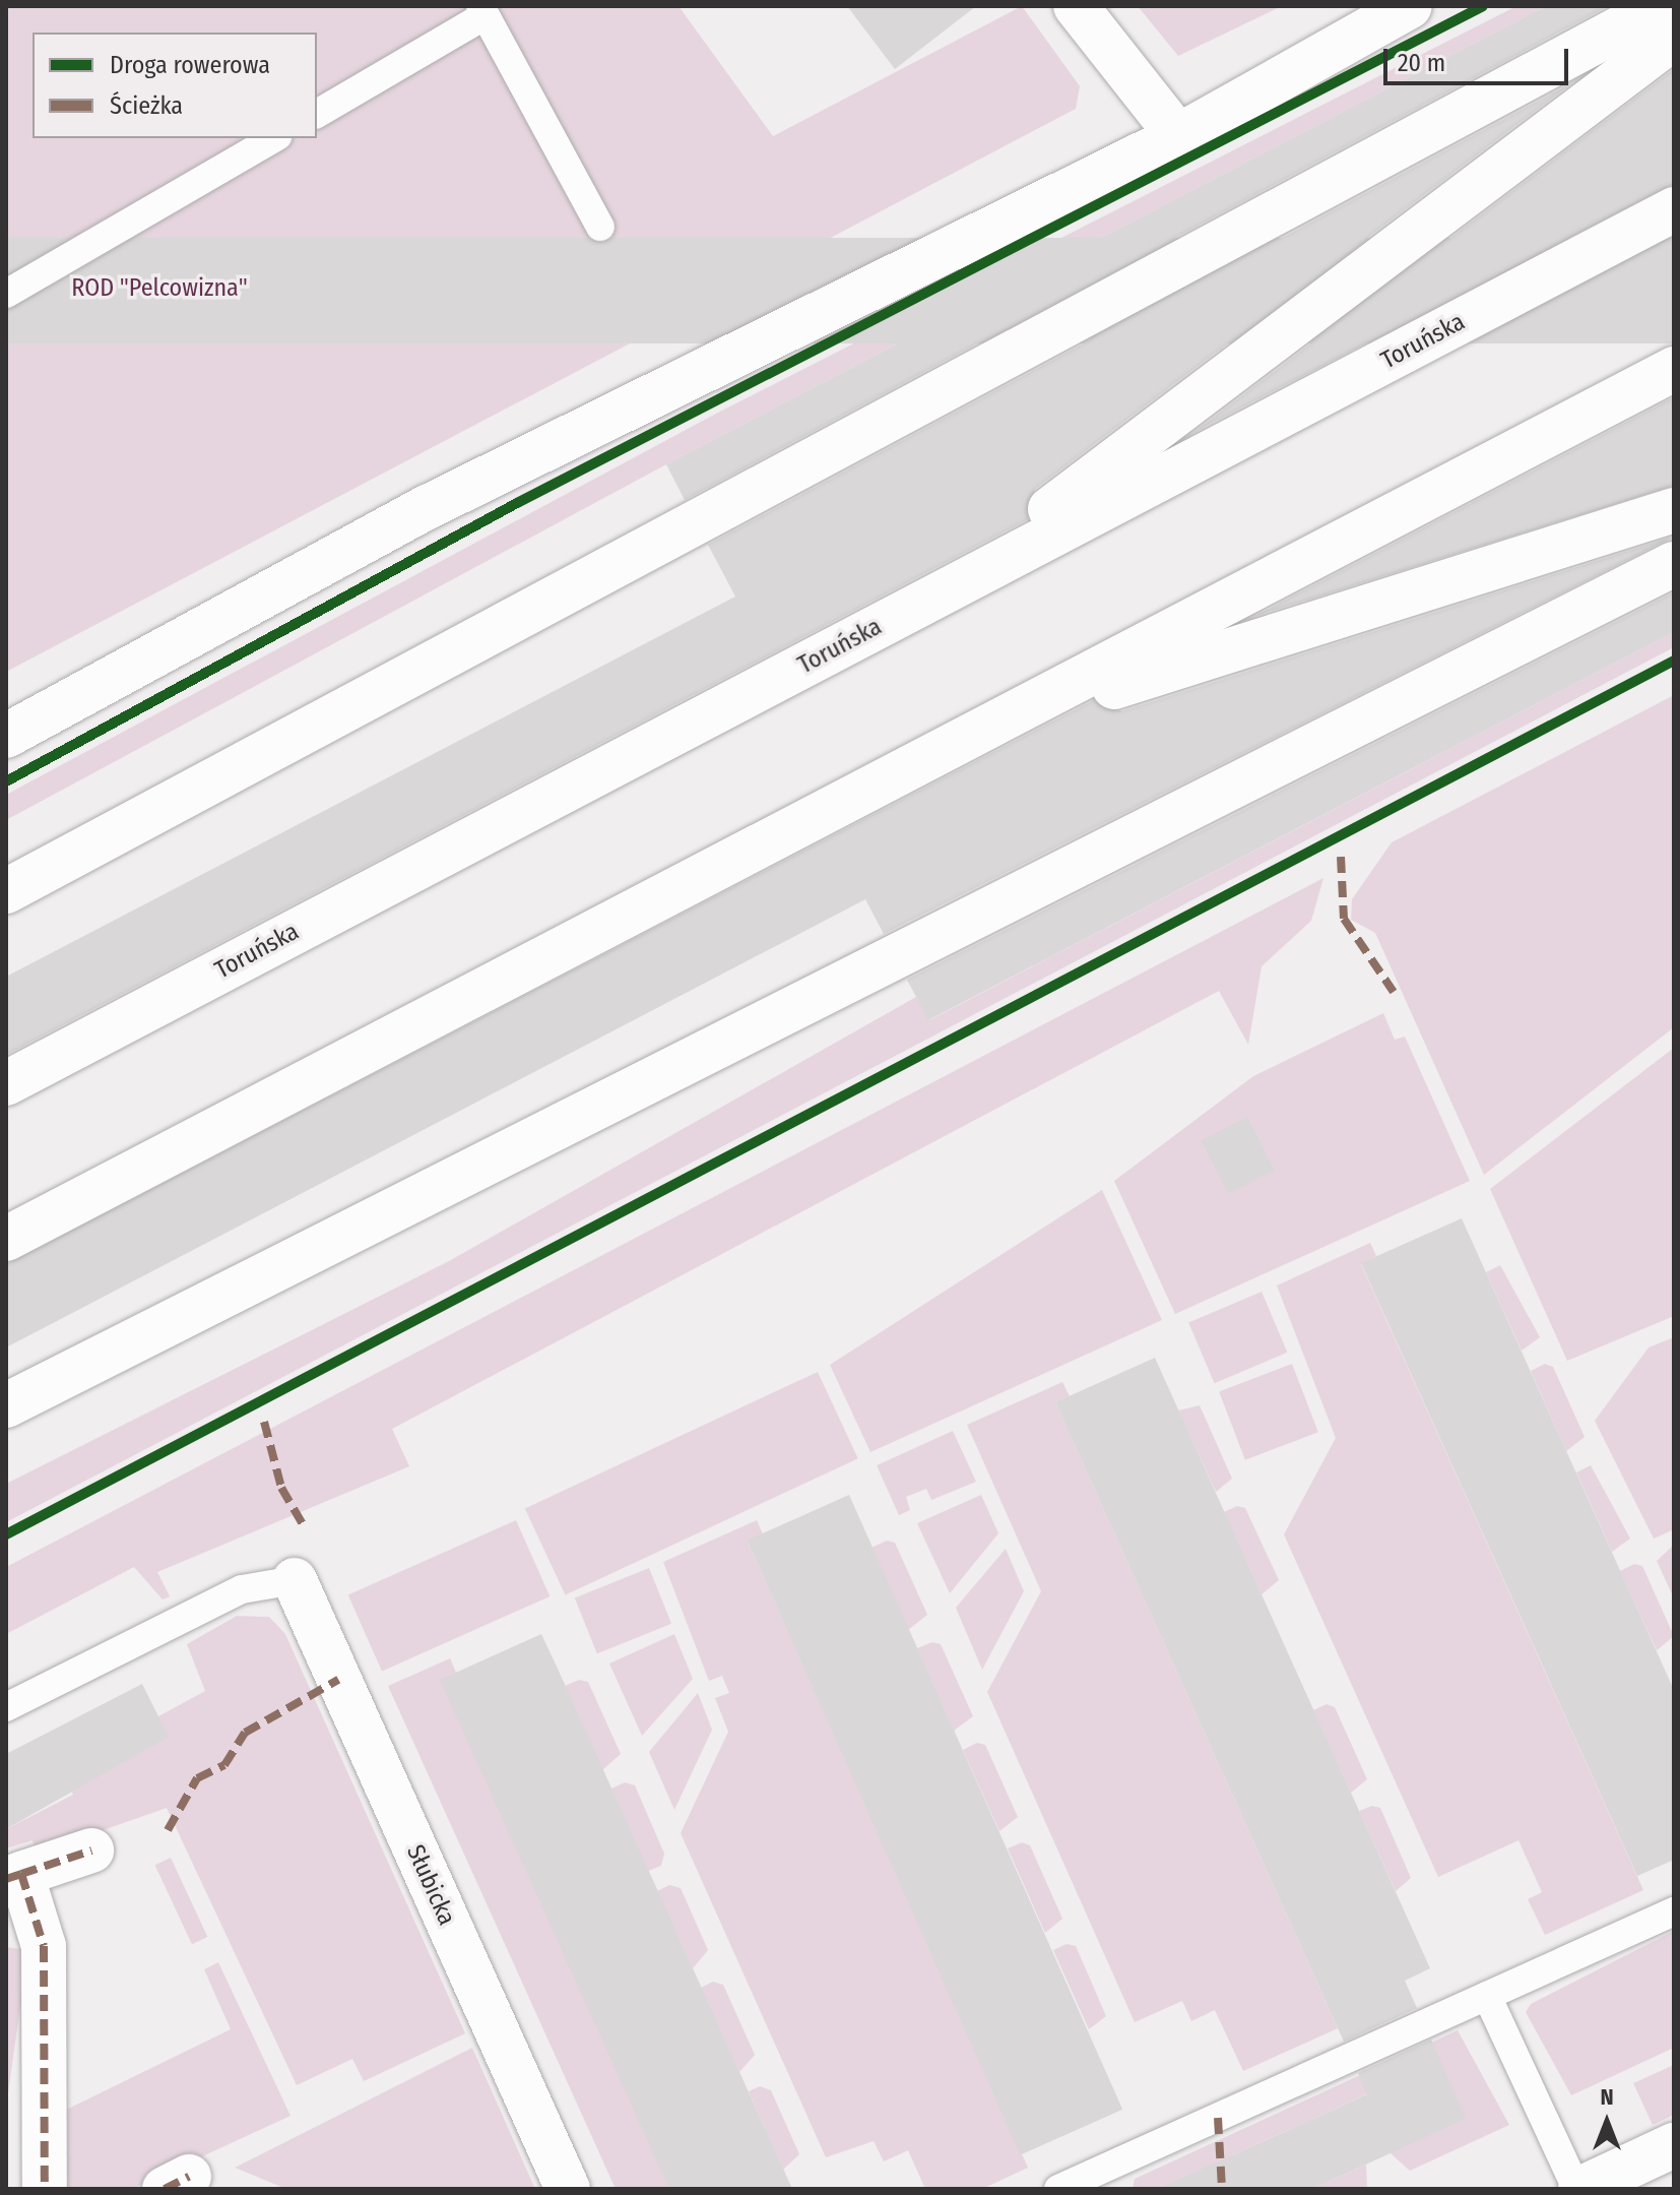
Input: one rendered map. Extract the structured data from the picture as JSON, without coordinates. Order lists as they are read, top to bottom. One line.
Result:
{"streets":{"main road":["Toruńska","Słubicka"]},"parks":["ROD \"Pelcowizna\""],"legend":["Droga rowerowa","Ścieżka"],"scale_bar":"20 m","north":"top"}
